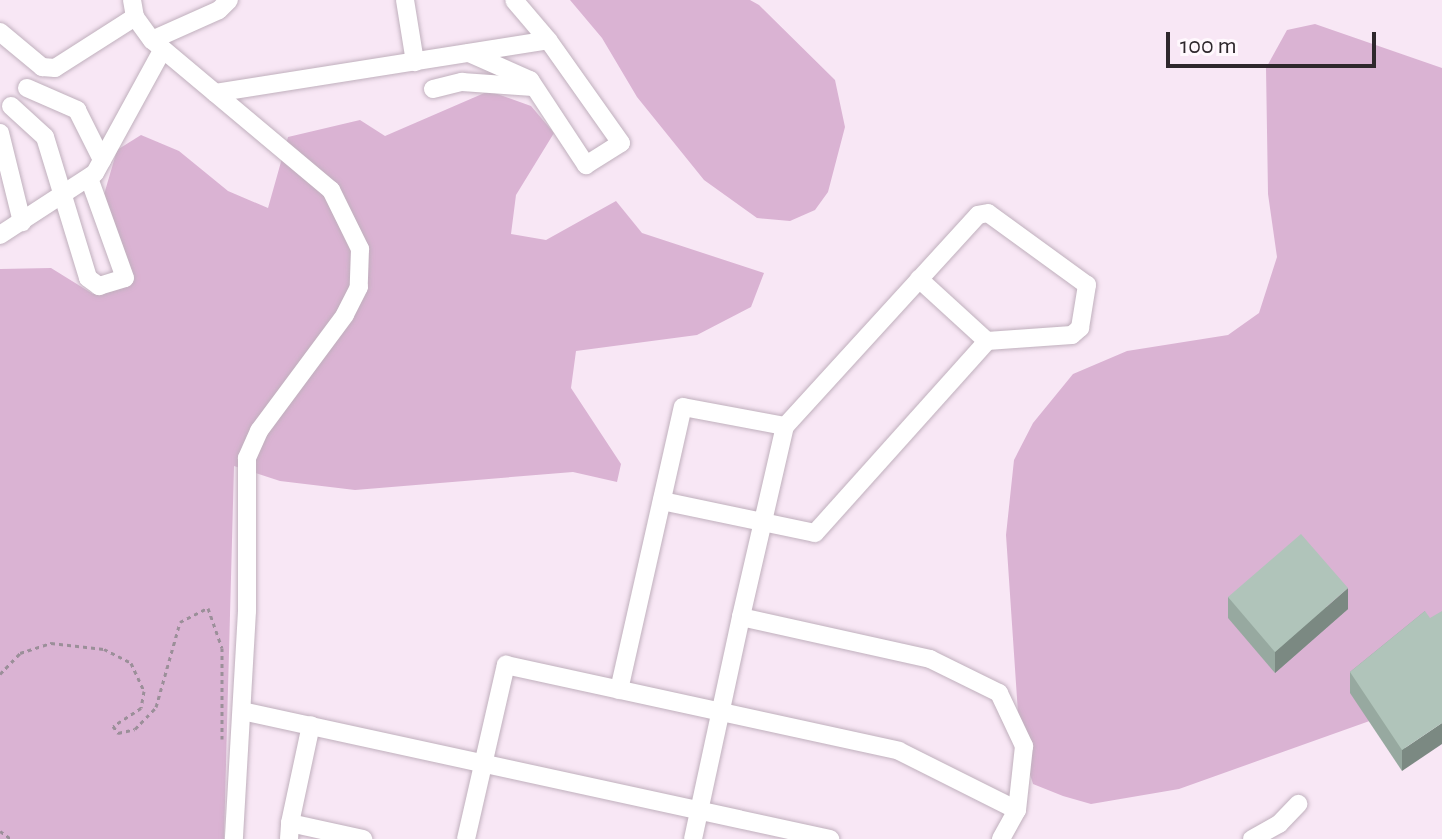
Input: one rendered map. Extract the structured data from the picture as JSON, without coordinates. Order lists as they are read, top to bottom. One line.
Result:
{"scale_bar":"100 m"}
